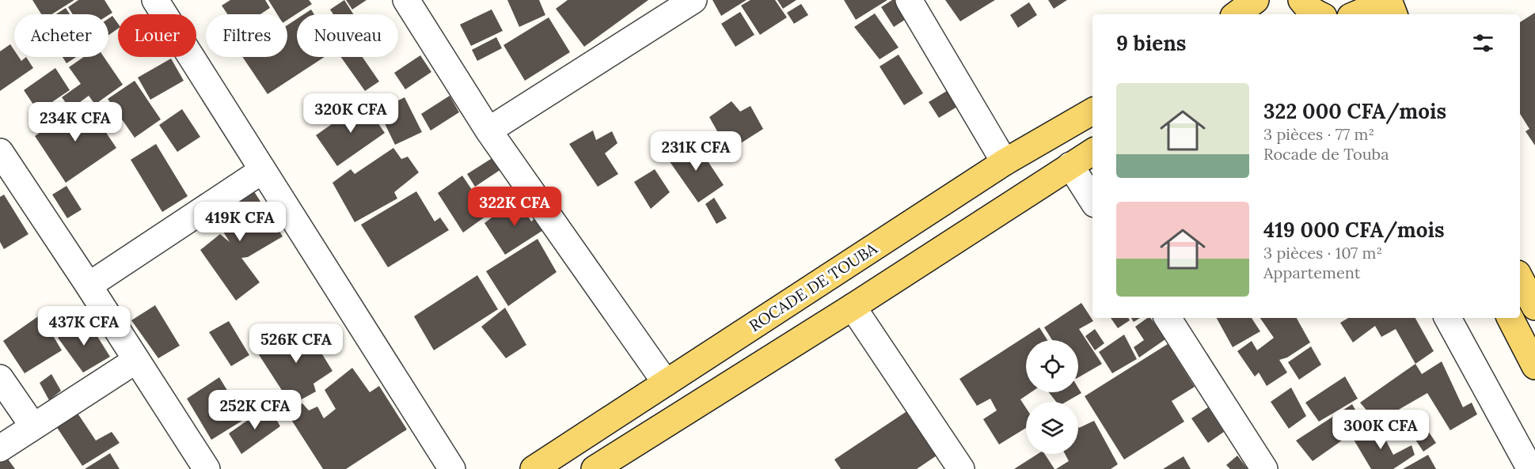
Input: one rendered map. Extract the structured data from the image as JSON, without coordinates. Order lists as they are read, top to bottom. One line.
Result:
{"streets":{"main road":["ROCADE DE TOUBA"]},"page":{"chip":["Acheter","Louer","Filtres","Nouveau"],"heading":"9 biens","list":[{"name":"322 000 CFA/mois","note":"3 pièces · 77 m² · Rocade de Touba"},{"name":"419 000 CFA/mois","note":"3 pièces · 107 m² · Appartement"}],"price":["320K CFA","234K CFA","231K CFA","322K CFA","419K CFA","437K CFA","526K CFA","252K CFA","300K CFA"]}}
